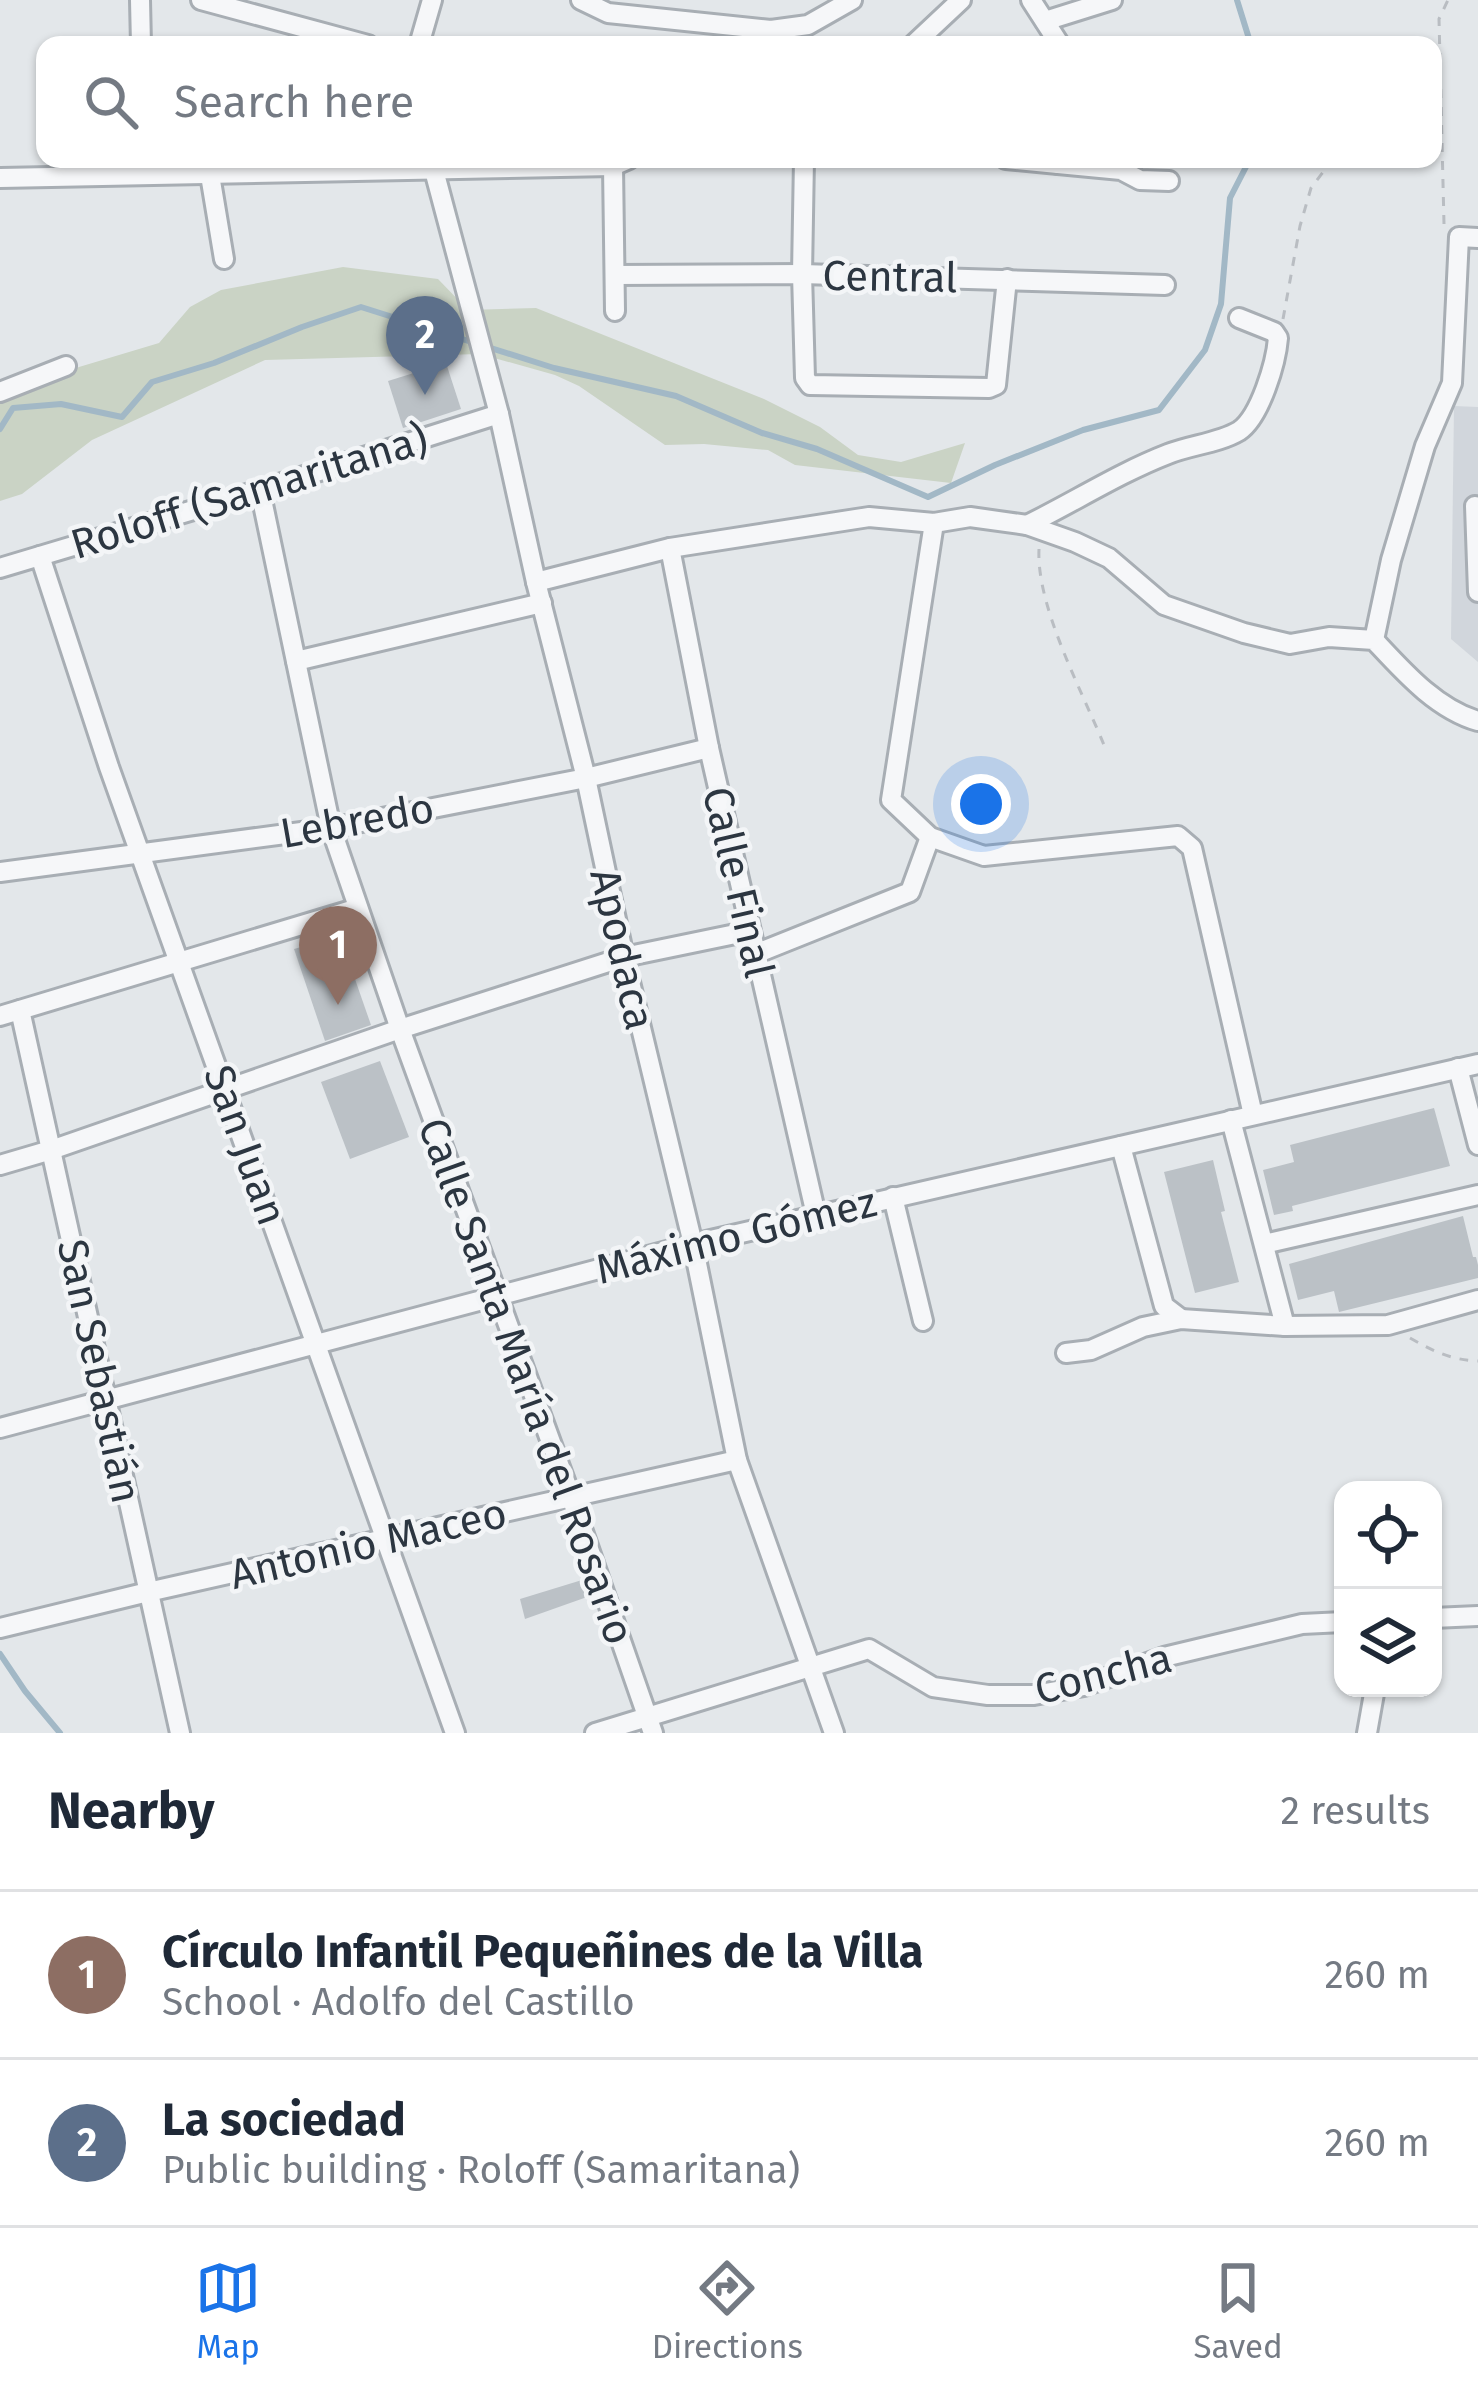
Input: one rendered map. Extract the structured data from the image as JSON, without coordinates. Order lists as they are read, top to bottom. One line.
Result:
{"streets":{"street":["Central","Roloff (Samaritana)","Lebredo","Calle Final","Apodaca","San Juan","Máximo Gómez","San Sebastián","Calle Santa María del Rosario","Antonio Maceo","Concha"]},"crossings":[["Roloff (Samaritana)","Apodaca"],["Roloff (Samaritana)","San Juan"],["Roloff (Samaritana)","Calle Santa María del Rosario"],["Lebredo","Calle Final"],["Lebredo","Apodaca"],["Lebredo","San Juan"],["Lebredo","Calle Santa María del Rosario"],["Calle Final","Máximo Gómez"],["Apodaca","Máximo Gómez"],["Apodaca","Antonio Maceo"],["Apodaca","Concha"],["San Juan","Máximo Gómez"],["San Juan","Antonio Maceo"],["Máximo Gómez","San Sebastián"],["Máximo Gómez","Calle Santa María del Rosario"],["San Sebastián","Antonio Maceo"],["Calle Santa María del Rosario","Antonio Maceo"],["Calle Santa María del Rosario","Concha"]],"page":{"search":"Search here","pins":["2","1"],"heading":["Nearby","2 results"],"list":[{"mark":"1","name":"Círculo Infantil Pequeñines de la Villa","note":"School · Adolfo del Castillo","value":"260 m"},{"mark":"2","name":"La sociedad","note":"Public building · Roloff (Samaritana)","value":"260 m"}],"nav":["Map","Directions","Saved"]}}
